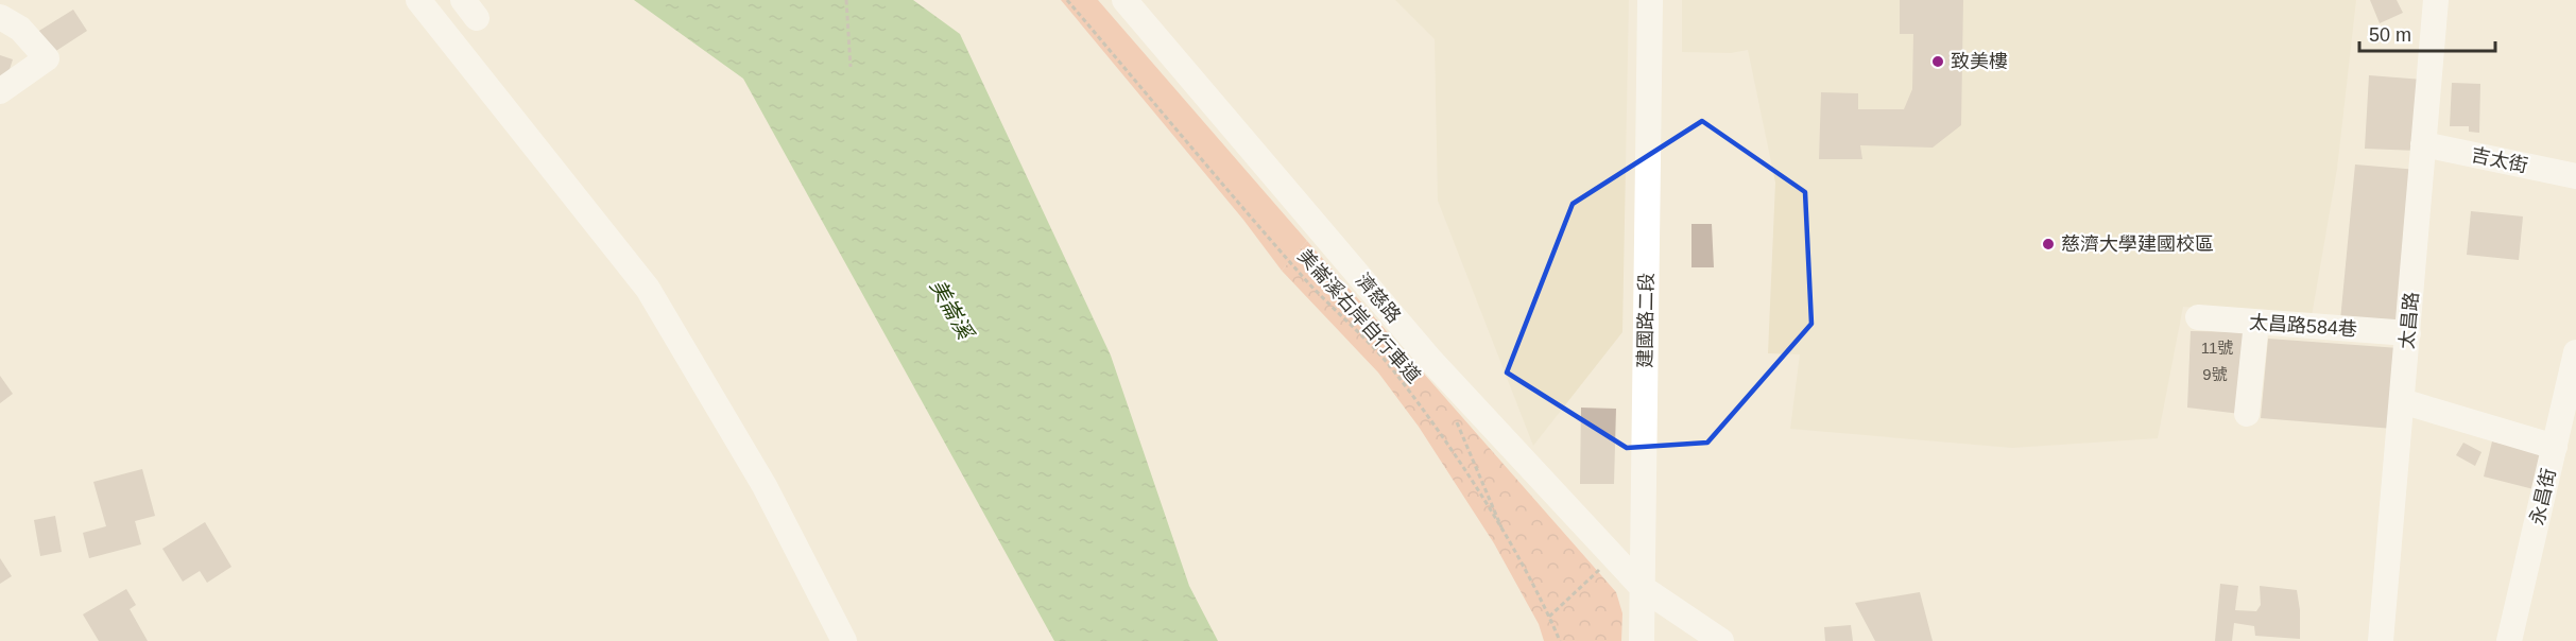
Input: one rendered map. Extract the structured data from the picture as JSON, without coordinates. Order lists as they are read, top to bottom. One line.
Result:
{"streets":{"street":["吉太街","濟慈路","建國路二段","太昌路","太昌路584巷","永昌街"],"path":["美崙溪右岸自行車道"]},"crossings":[["吉太街","太昌路"],["濟慈路","建國路二段"],["太昌路","太昌路584巷"]],"water":["美崙溪"],"places":["致美樓","慈濟大學建國校區"],"house_numbers":["11號","9號"],"scale_bar":"50 m"}
